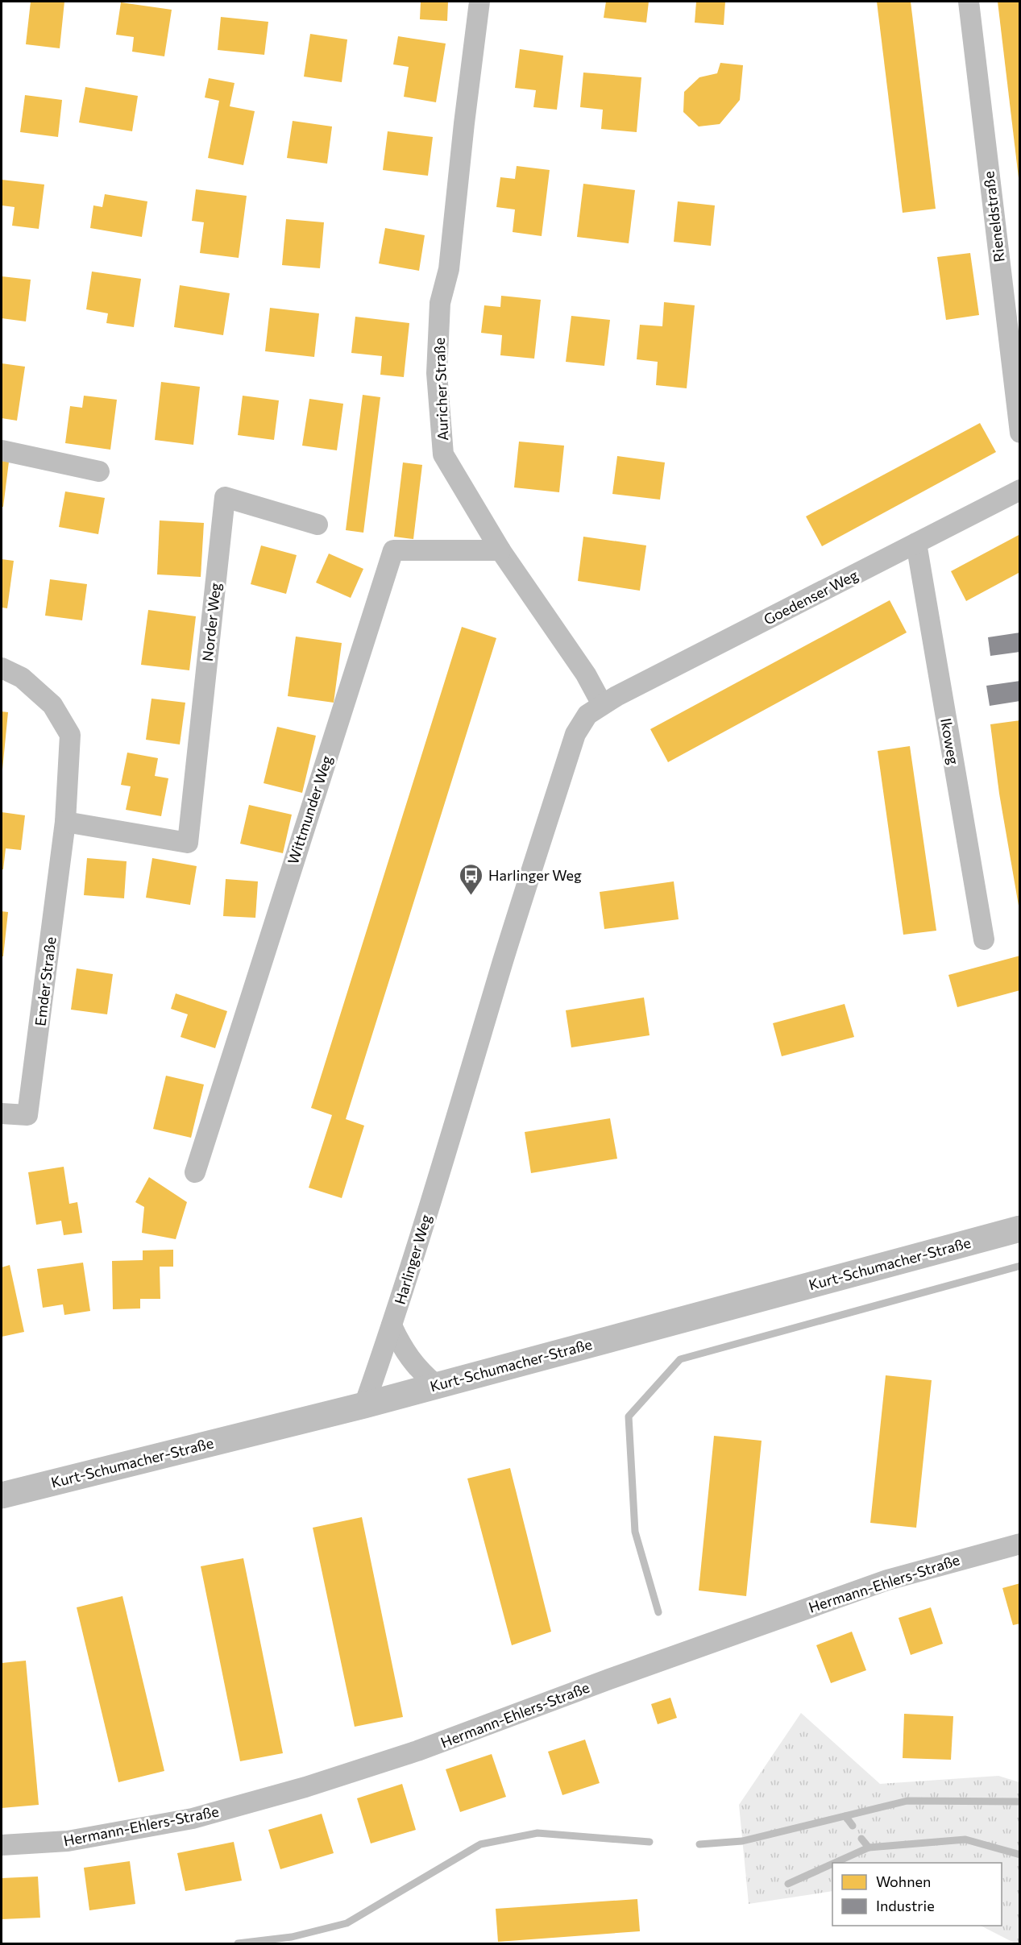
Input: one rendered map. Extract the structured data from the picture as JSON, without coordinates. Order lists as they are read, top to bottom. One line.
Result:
{"streets":{"street":["Rieneldstraße","Auricher Straße","Goedenser Weg","Norder Weg","Ikoweg","Wittmunder Weg","Emder Straße","Harlinger Weg","Kurt-Schumacher-Straße","Hermann-Ehlers-Straße"]},"crossings":[["Auricher Straße","Goedenser Weg"],["Auricher Straße","Wittmunder Weg"],["Auricher Straße","Harlinger Weg"],["Goedenser Weg","Ikoweg"],["Goedenser Weg","Harlinger Weg"],["Norder Weg","Emder Straße"],["Harlinger Weg","Kurt-Schumacher-Straße"]],"places":{"bus stop":["Harlinger Weg"]},"legend":["Wohnen","Industrie"]}
